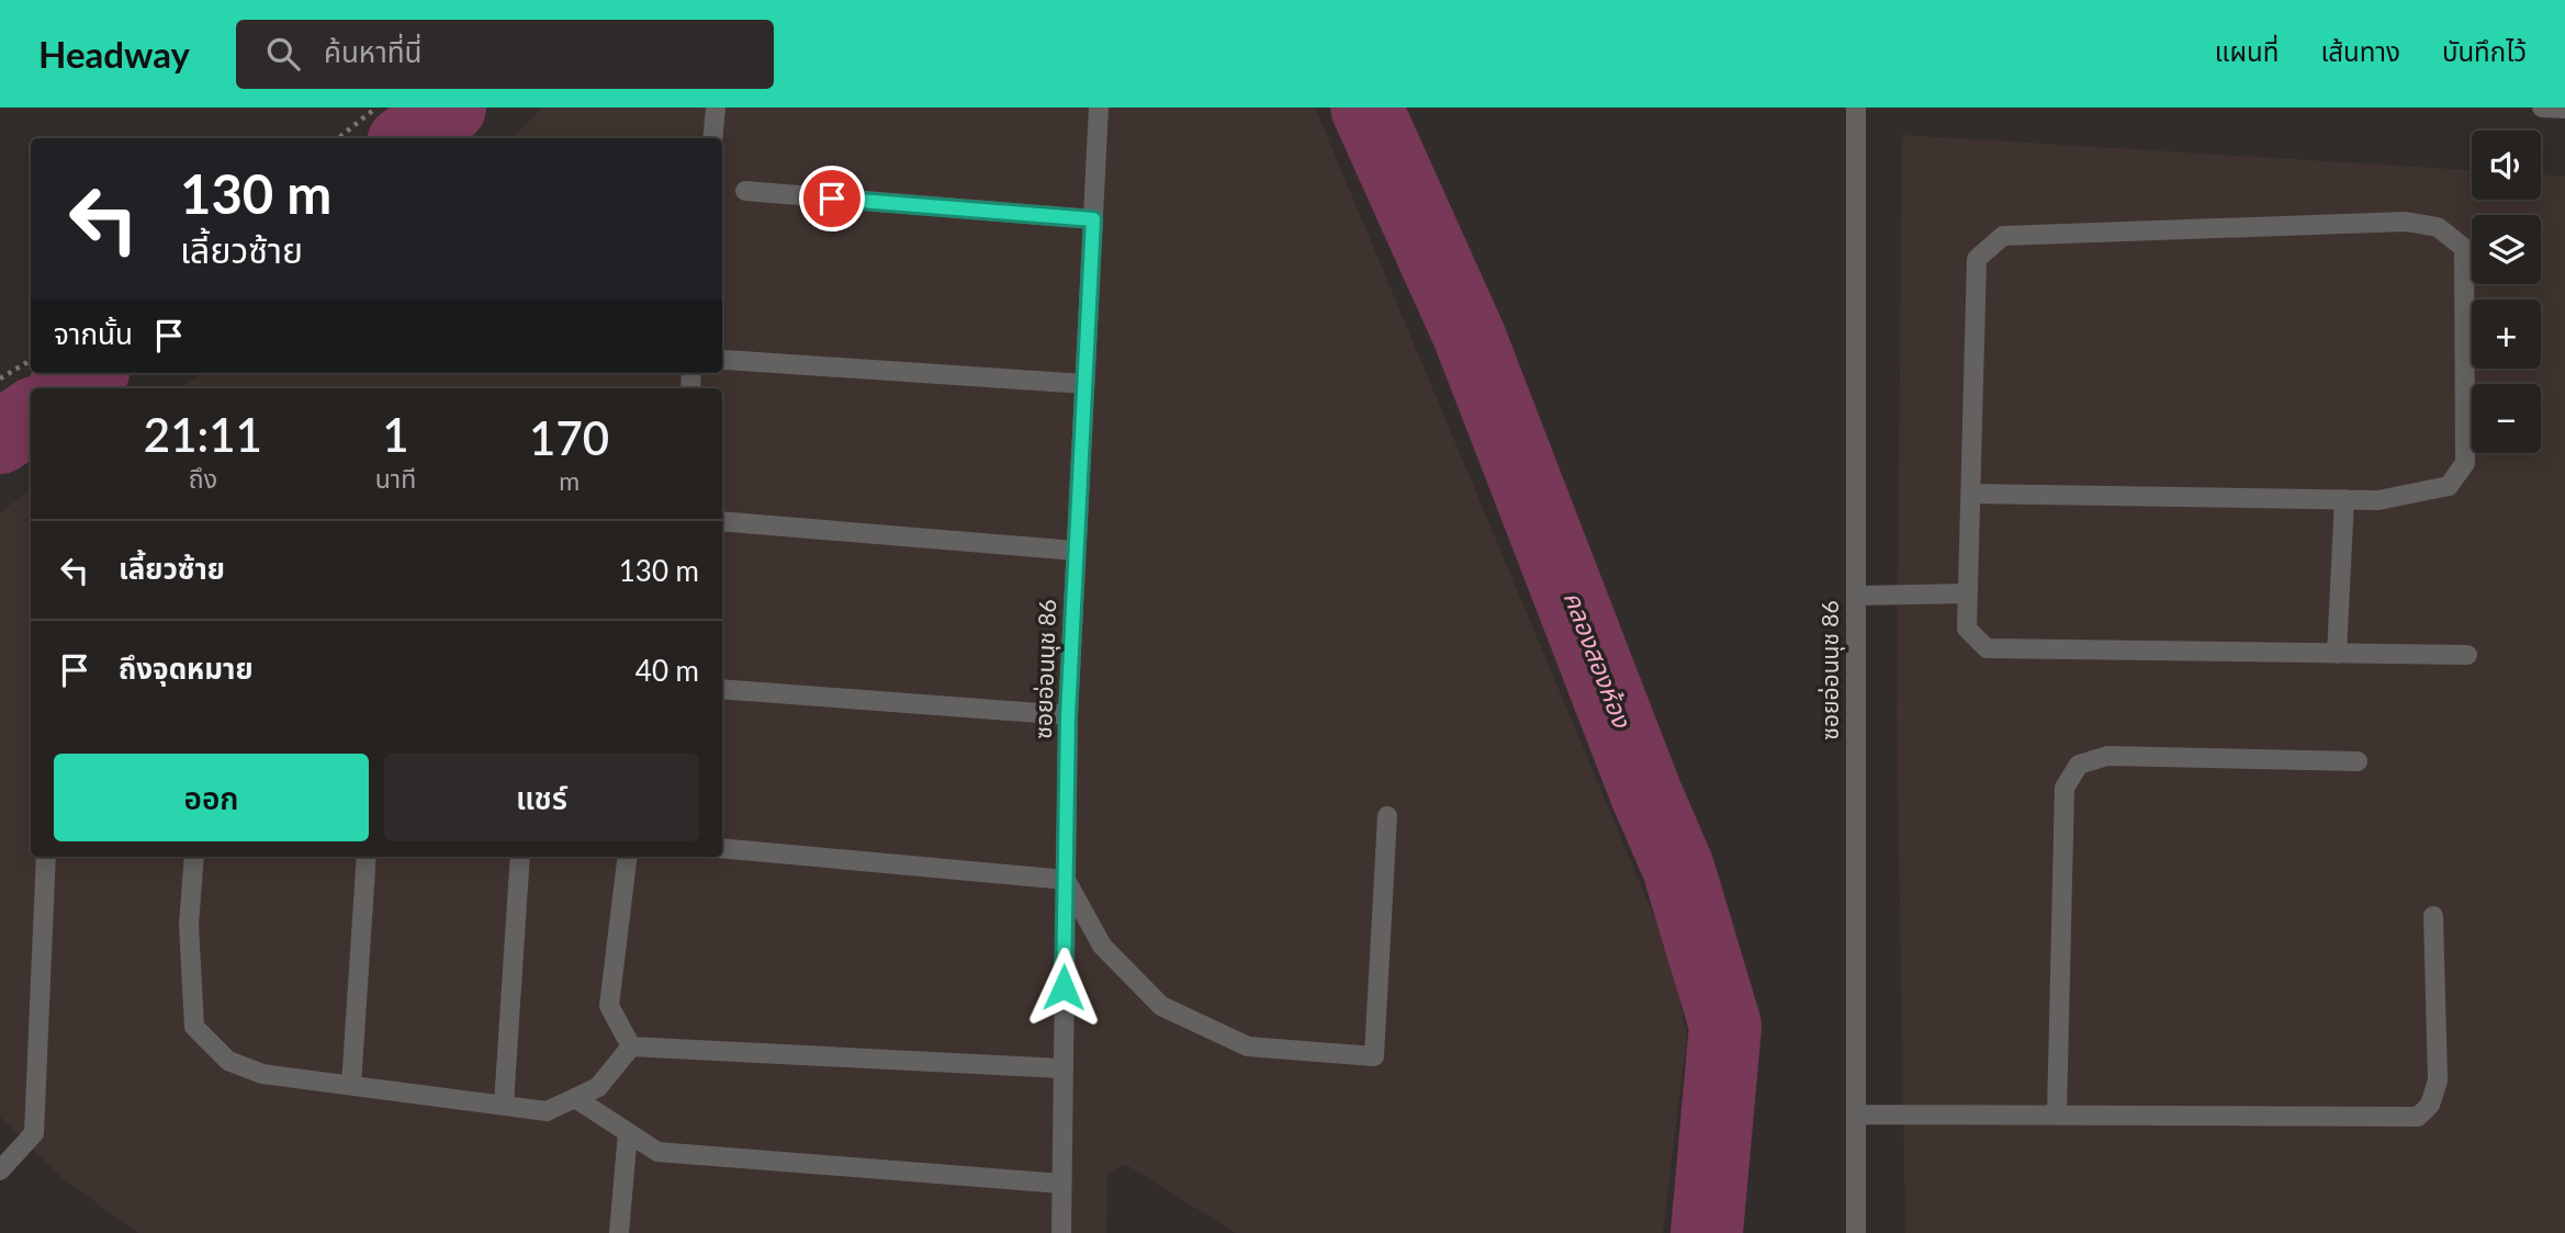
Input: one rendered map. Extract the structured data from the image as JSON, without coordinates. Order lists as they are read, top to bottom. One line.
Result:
{"streets":{"street":["ซอยอ่อนนุช 86"]},"water":["คลองสองห้อง"],"page":{"header":"Headway","search":"ค้นหาที่นี่","nav":["แผนที่","เส้นทาง","บันทึกไว้"],"map_buttons":["+","−"],"turn":["130 m","เลี้ยวซ้าย"],"then":"จากนั้น","eta":["21:11","ถึง","1","นาที","170","m"],"list":[{"name":"เลี้ยวซ้าย","value":"130 m"},{"name":"ถึงจุดหมาย","value":"40 m"}],"buttons":["ออก","แชร์"]}}
